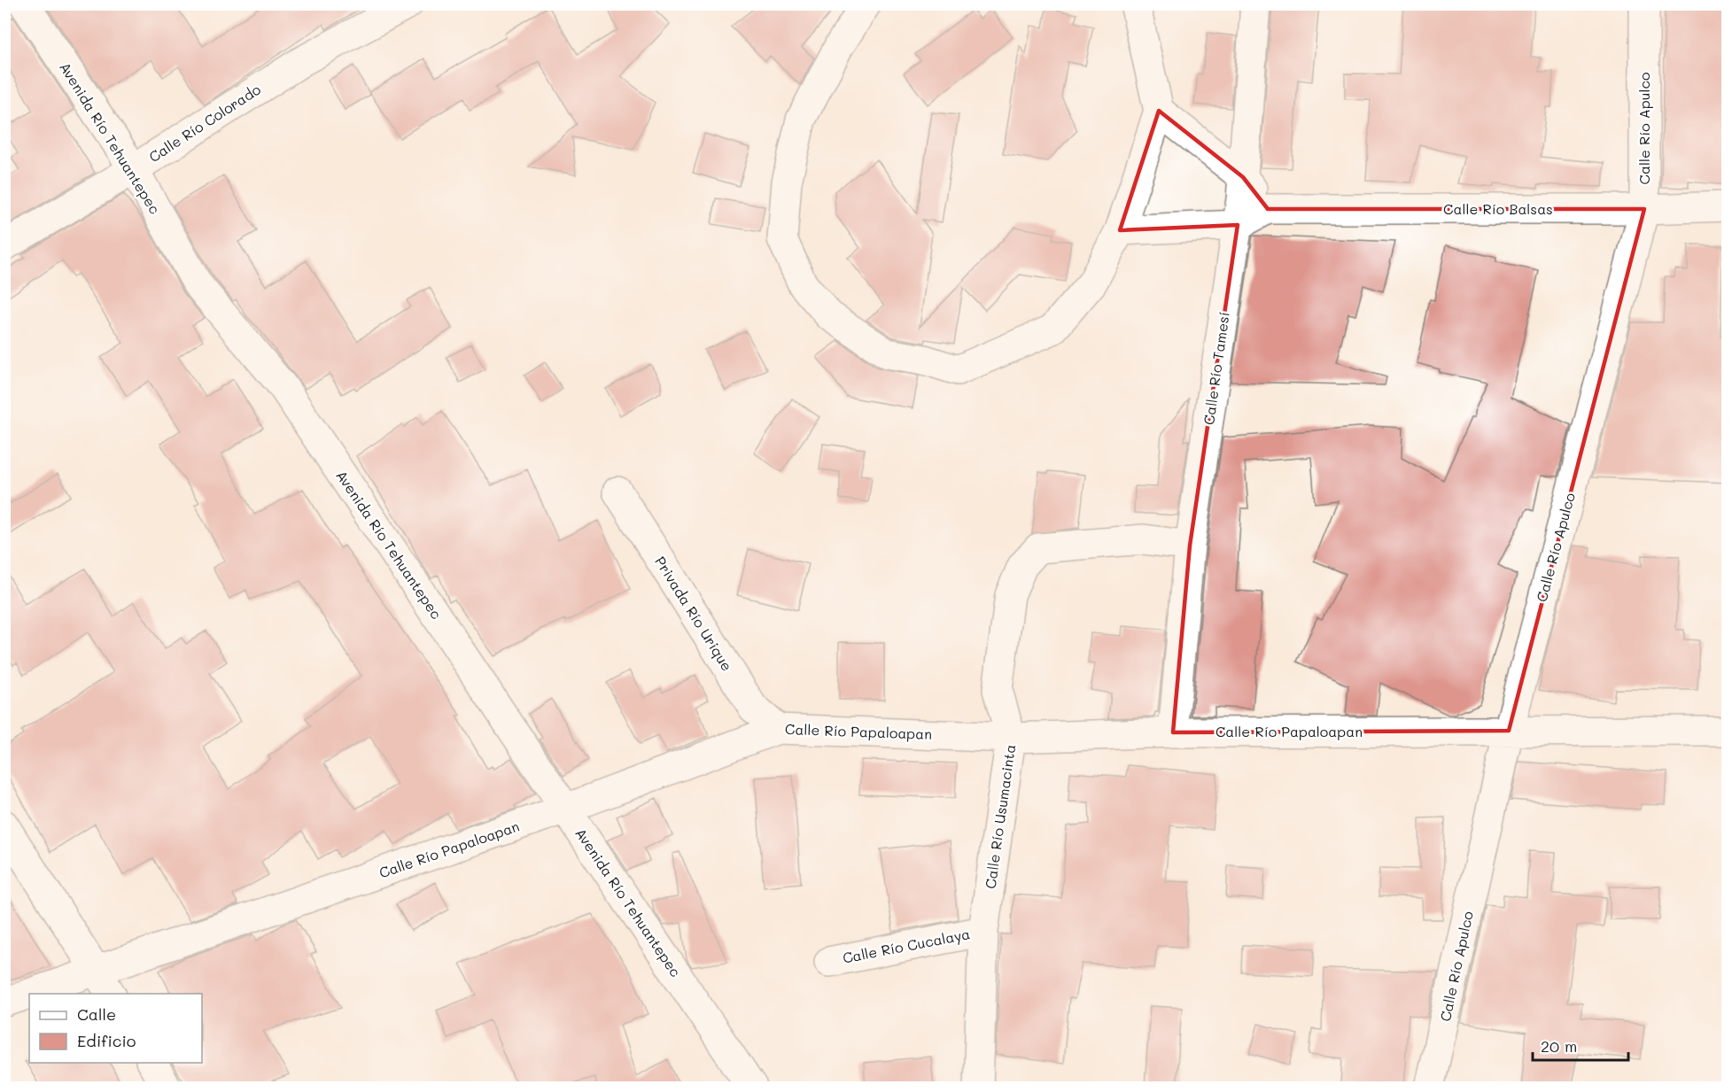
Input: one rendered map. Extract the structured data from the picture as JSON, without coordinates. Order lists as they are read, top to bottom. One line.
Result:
{"streets":{"street":["Calle Río Colorado","Calle Río Apulco","Avenida Río Tehuantepec","Calle Río Balsas","Calle Río Tamesí","Privada Río Urique","Calle Río Papaloapan","Calle Río Usumacinta","Calle Río Cucalaya"]},"crossings":[["Calle Río Colorado","Avenida Río Tehuantepec"],["Calle Río Apulco","Calle Río Balsas"],["Calle Río Apulco","Calle Río Papaloapan"],["Avenida Río Tehuantepec","Calle Río Papaloapan"],["Calle Río Balsas","Calle Río Tamesí"],["Calle Río Tamesí","Calle Río Papaloapan"],["Calle Río Tamesí","Calle Río Usumacinta"],["Privada Río Urique","Calle Río Papaloapan"],["Calle Río Papaloapan","Calle Río Usumacinta"],["Calle Río Usumacinta","Calle Río Cucalaya"]],"legend":["Calle","Edificio"],"scale_bar":"20 m"}
